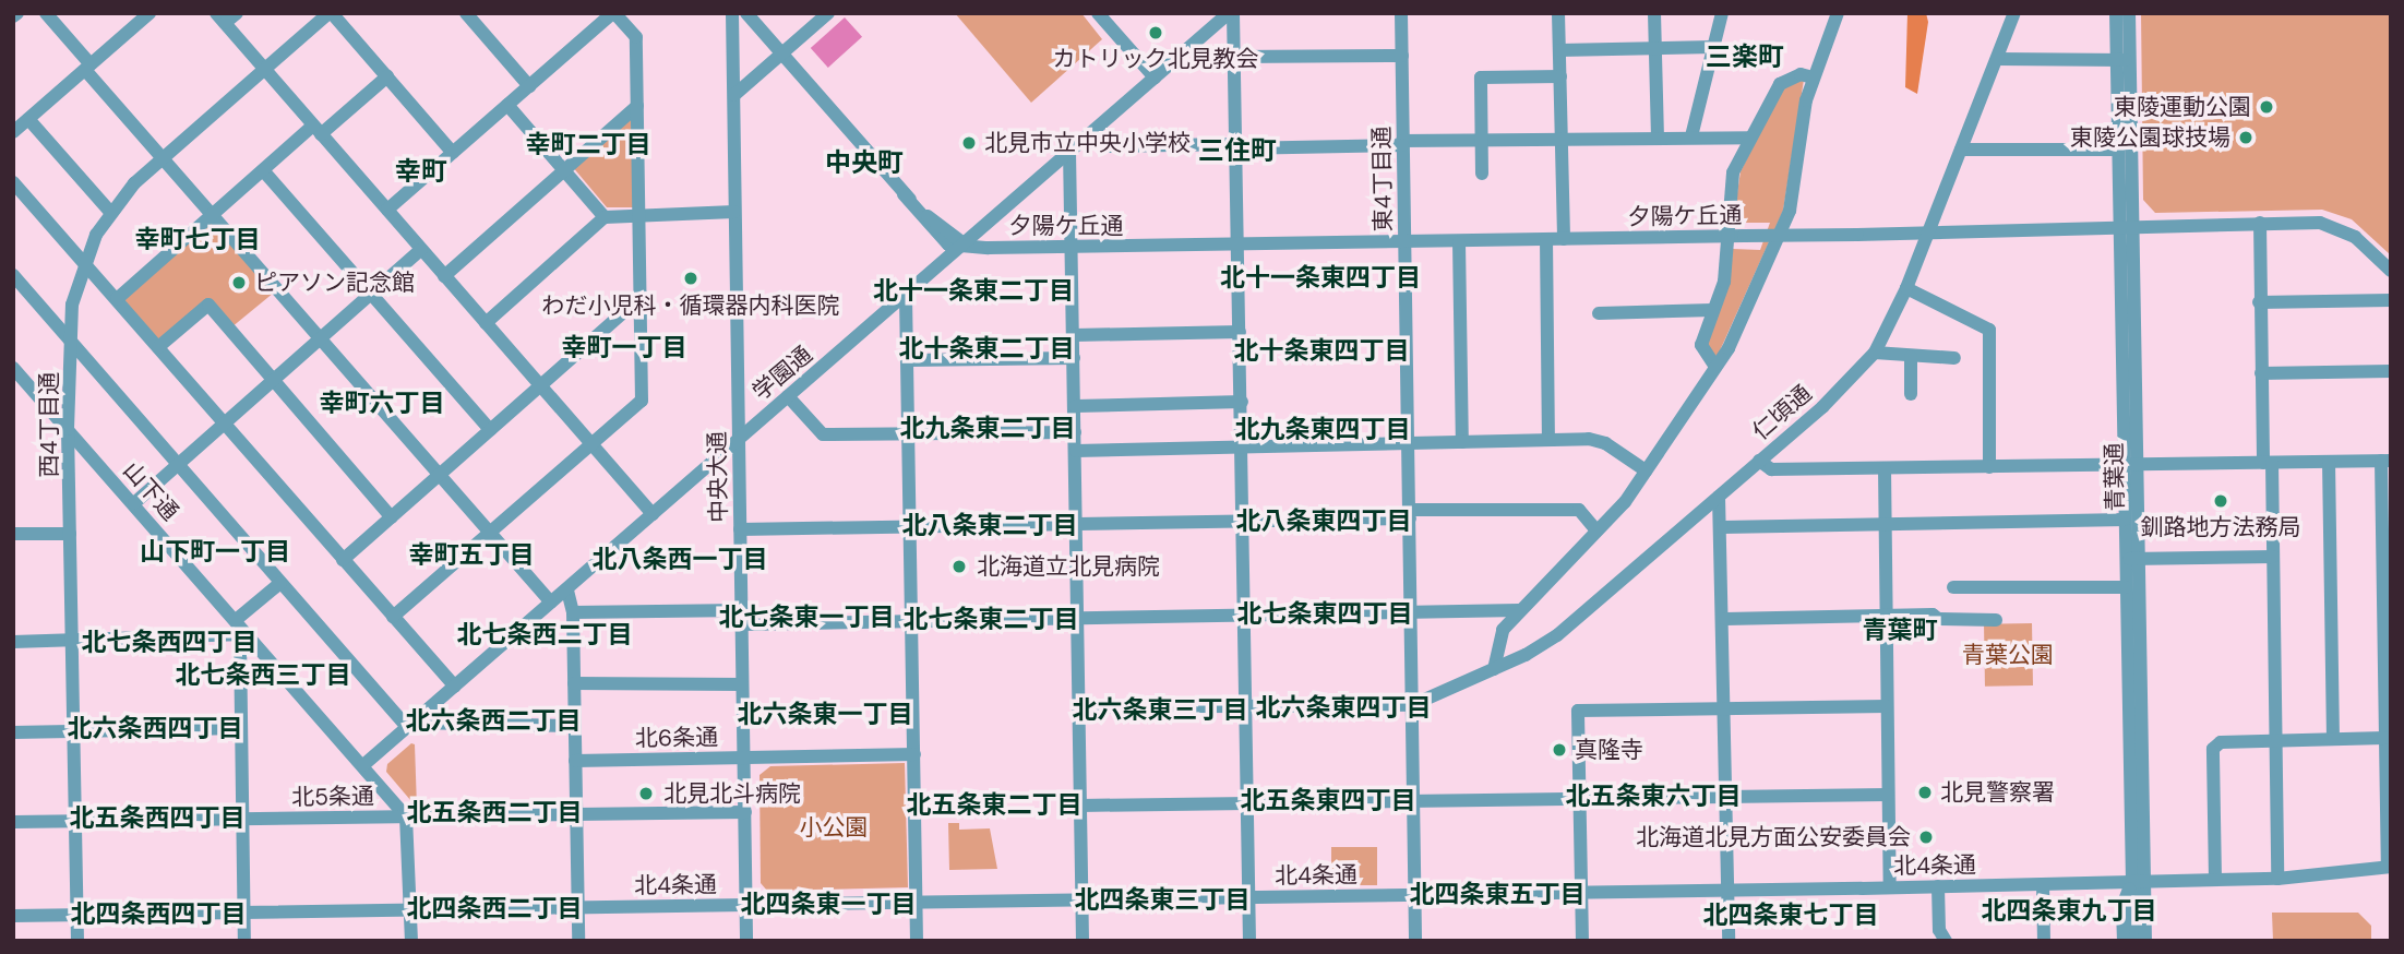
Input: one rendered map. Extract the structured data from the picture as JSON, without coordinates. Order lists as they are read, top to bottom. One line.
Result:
{"streets":{"street":["東4丁目通","夕陽ケ丘通","学園通","仁頃通","西4丁目通","中央大通","青葉通","山下通","北6条通","北5条通","北4条通"]},"crossings":[["東4丁目通","夕陽ケ丘通"],["東4丁目通","仁頃通"],["東4丁目通","北4条通"],["夕陽ケ丘通","学園通"],["夕陽ケ丘通","仁頃通"],["夕陽ケ丘通","青葉通"],["学園通","中央大通"],["学園通","山下通"],["西4丁目通","山下通"],["西4丁目通","北5条通"],["西4丁目通","北4条通"],["中央大通","北6条通"],["中央大通","北5条通"],["中央大通","北4条通"],["青葉通","北4条通"],["山下通","北5条通"]],"districts":["三楽町","幸町二丁目","三住町","中央町","幸町","幸町七丁目","北十一条東四丁目","北十一条東二丁目","幸町一丁目","北十条東二丁目","北十条東四丁目","幸町六丁目","北九条東二丁目","北九条東四丁目","北八条東四丁目","北八条東二丁目","山下町一丁目","幸町五丁目","北八条西一丁目","北七条東四丁目","北七条東一丁目","北七条東二丁目","青葉町","北七条西二丁目","北七条西四丁目","北七条西三丁目","北六条東四丁目","北六条東三丁目","北六条東一丁目","北六条西二丁目","北六条西四丁目","北五条東六丁目","北五条東四丁目","北五条東二丁目","北五条西二丁目","北五条西四丁目","北四条東五丁目","北四条東三丁目","北四条東一丁目","北四条西二丁目","北四条東九丁目","北四条西四丁目","北四条東七丁目"],"parks":["青葉公園","小公園"],"places":["カトリック北見教会","東陵運動公園","東陵公園球技場","北見市立中央小学校","わだ小児科・循環器内科医院","ピアソン記念館","釧路地方法務局","北海道立北見病院","真隆寺","北見警察署","北見北斗病院","北海道北見方面公安委員会"]}
